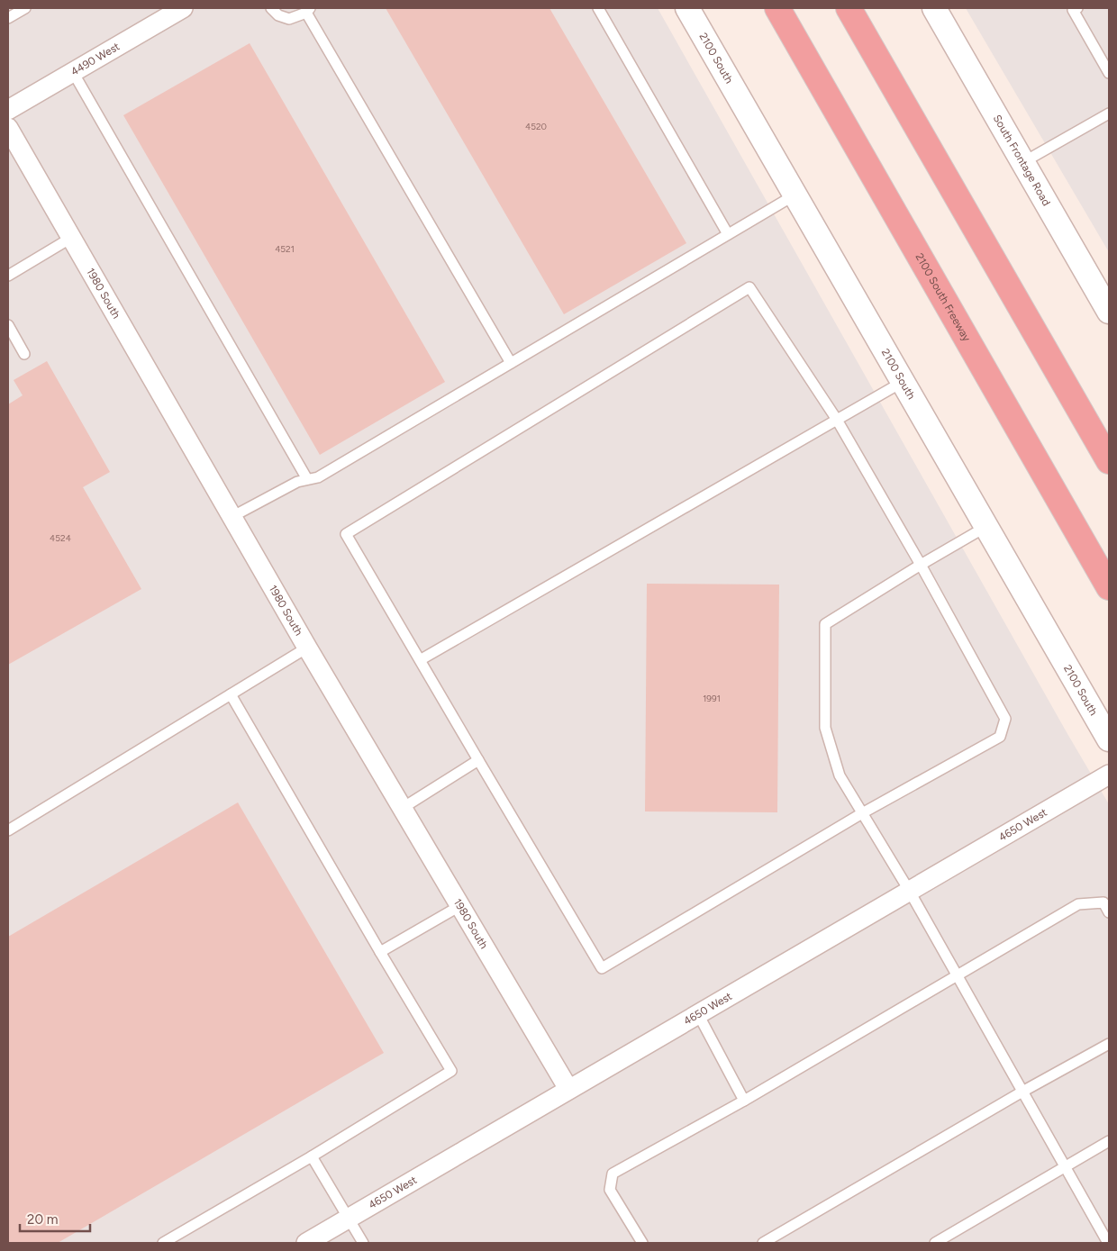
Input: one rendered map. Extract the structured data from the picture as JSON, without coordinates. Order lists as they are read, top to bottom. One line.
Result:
{"streets":{"highway":["2100 South Freeway"],"street":["2100 South","4490 West","South Frontage Road","1980 South","4650 West"]},"crossings":[["1980 South","4650 West"]],"house_numbers":["4520","4521","4524","1991"],"scale_bar":"20 m"}
